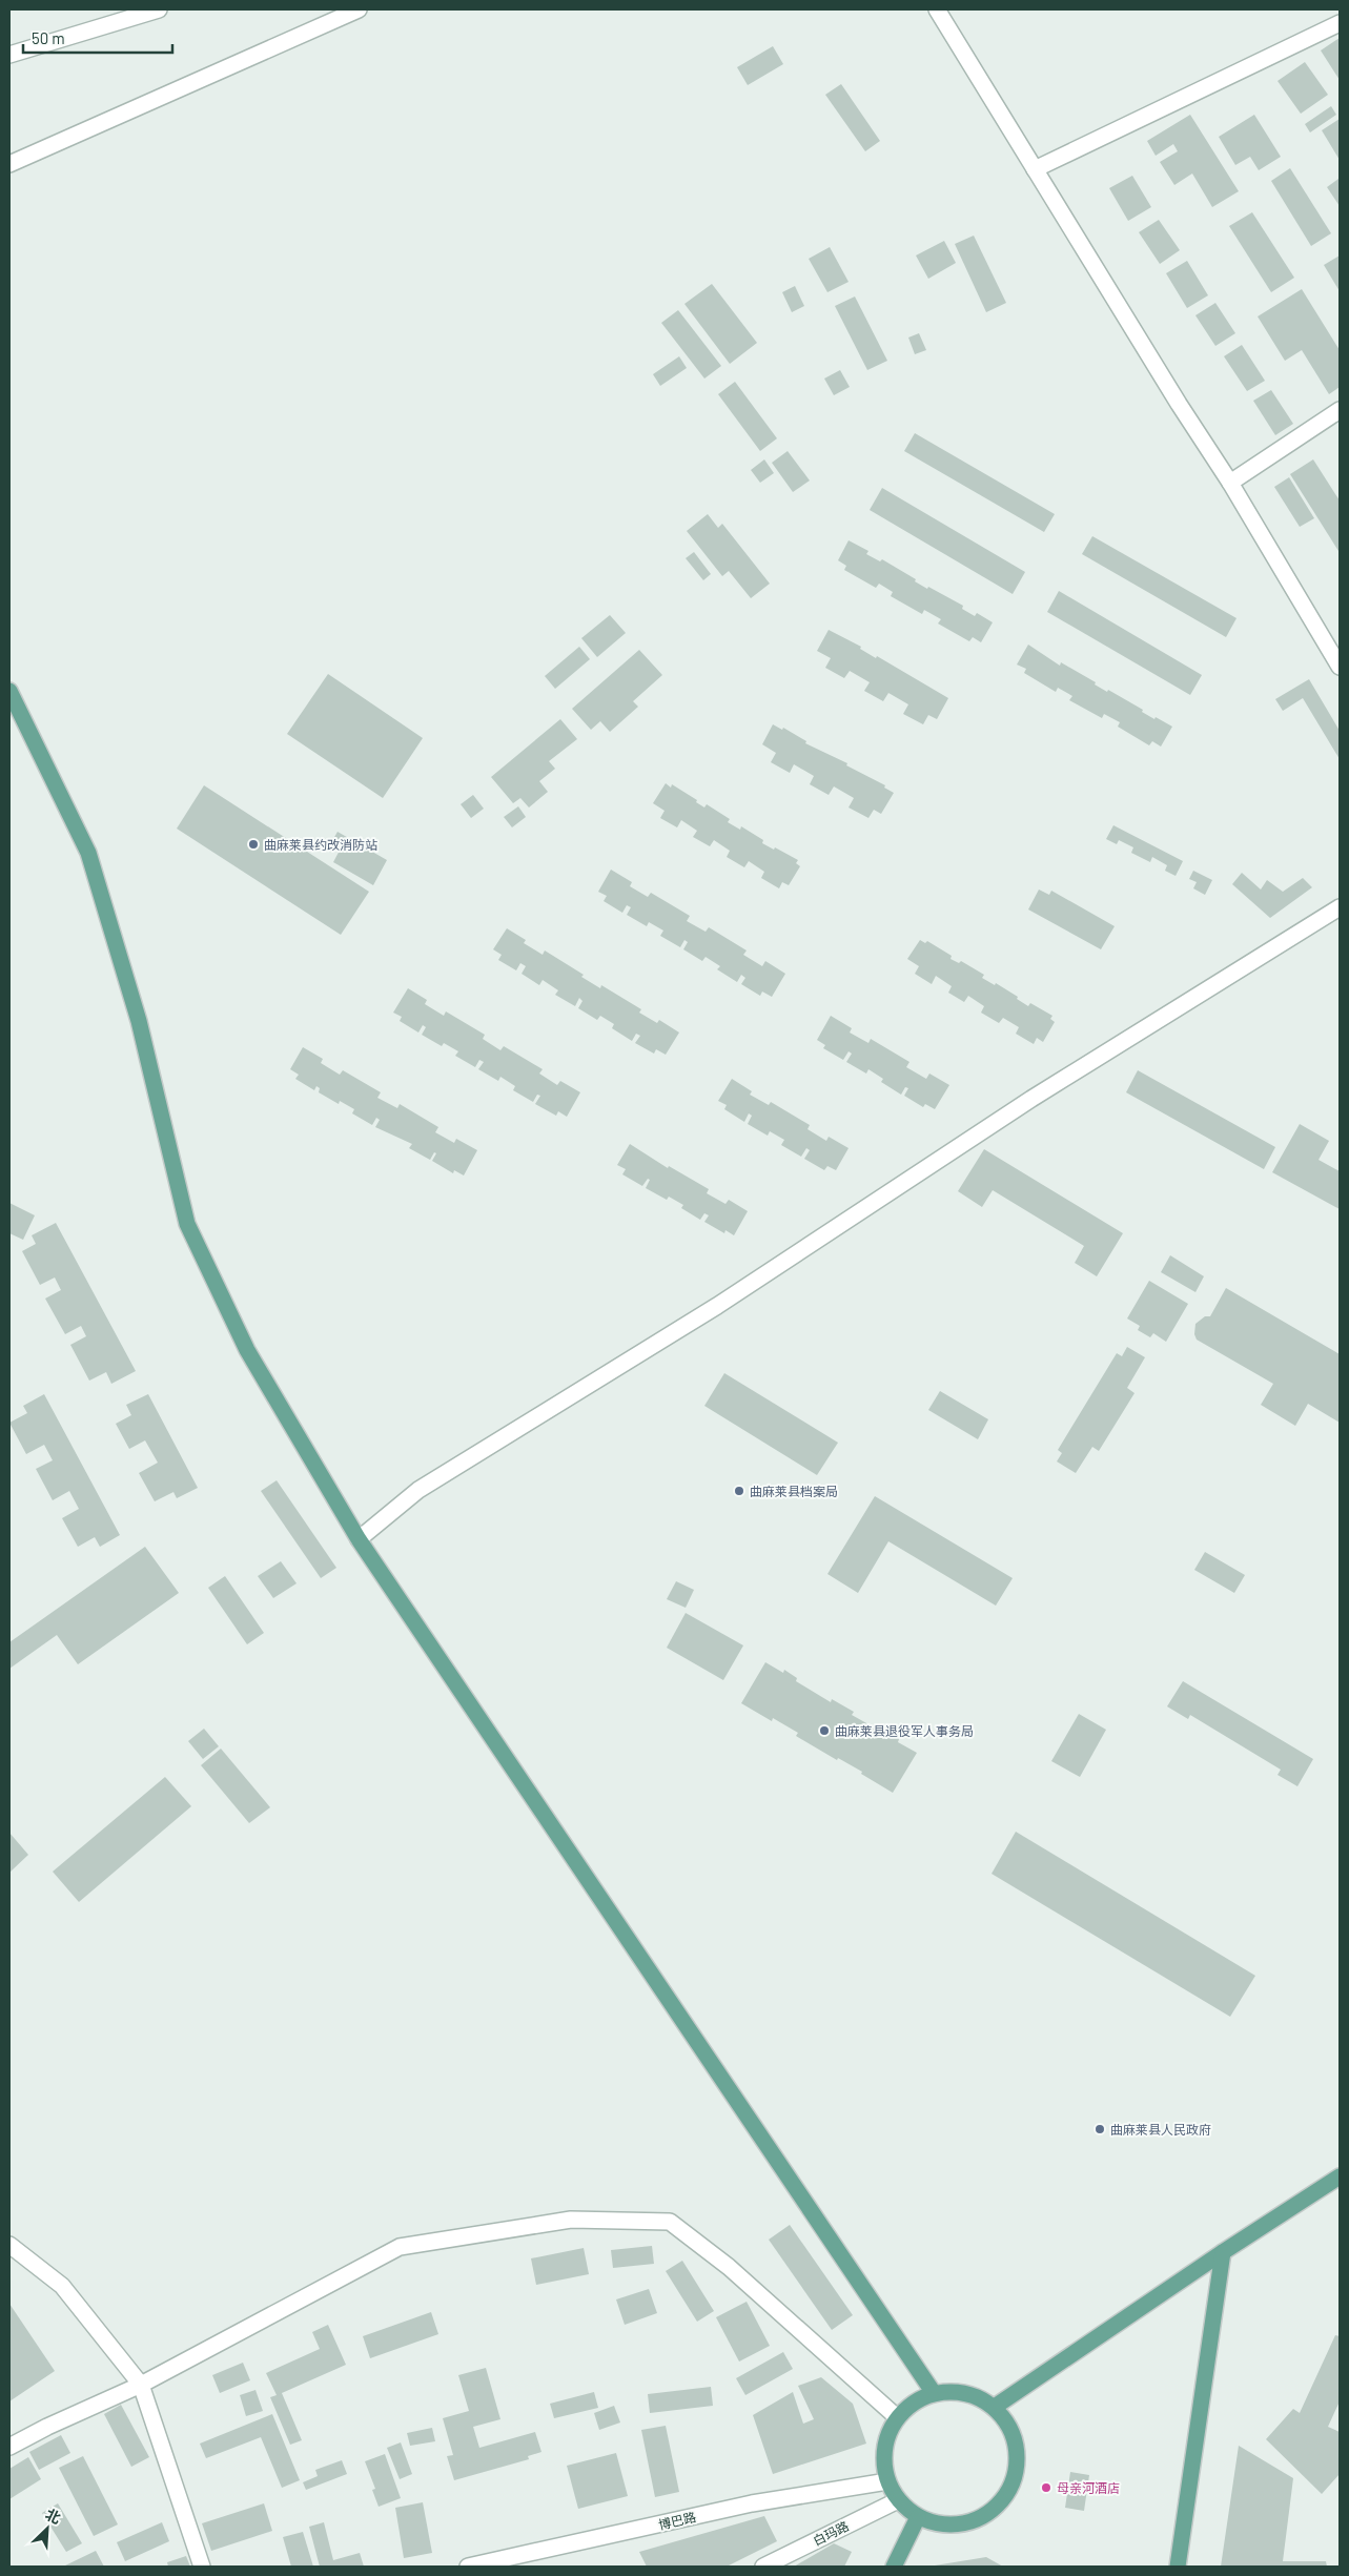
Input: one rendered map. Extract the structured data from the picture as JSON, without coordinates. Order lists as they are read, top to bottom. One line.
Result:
{"streets":{"street":["博巴路","白玛路"]},"crossings":[["博巴路","白玛路"]],"places":["曲麻莱县约改消防站","曲麻莱县档案局","曲麻莱县退役军人事务局","曲麻莱县人民政府","母亲河酒店"],"scale_bar":"50 m","north":"top right"}
